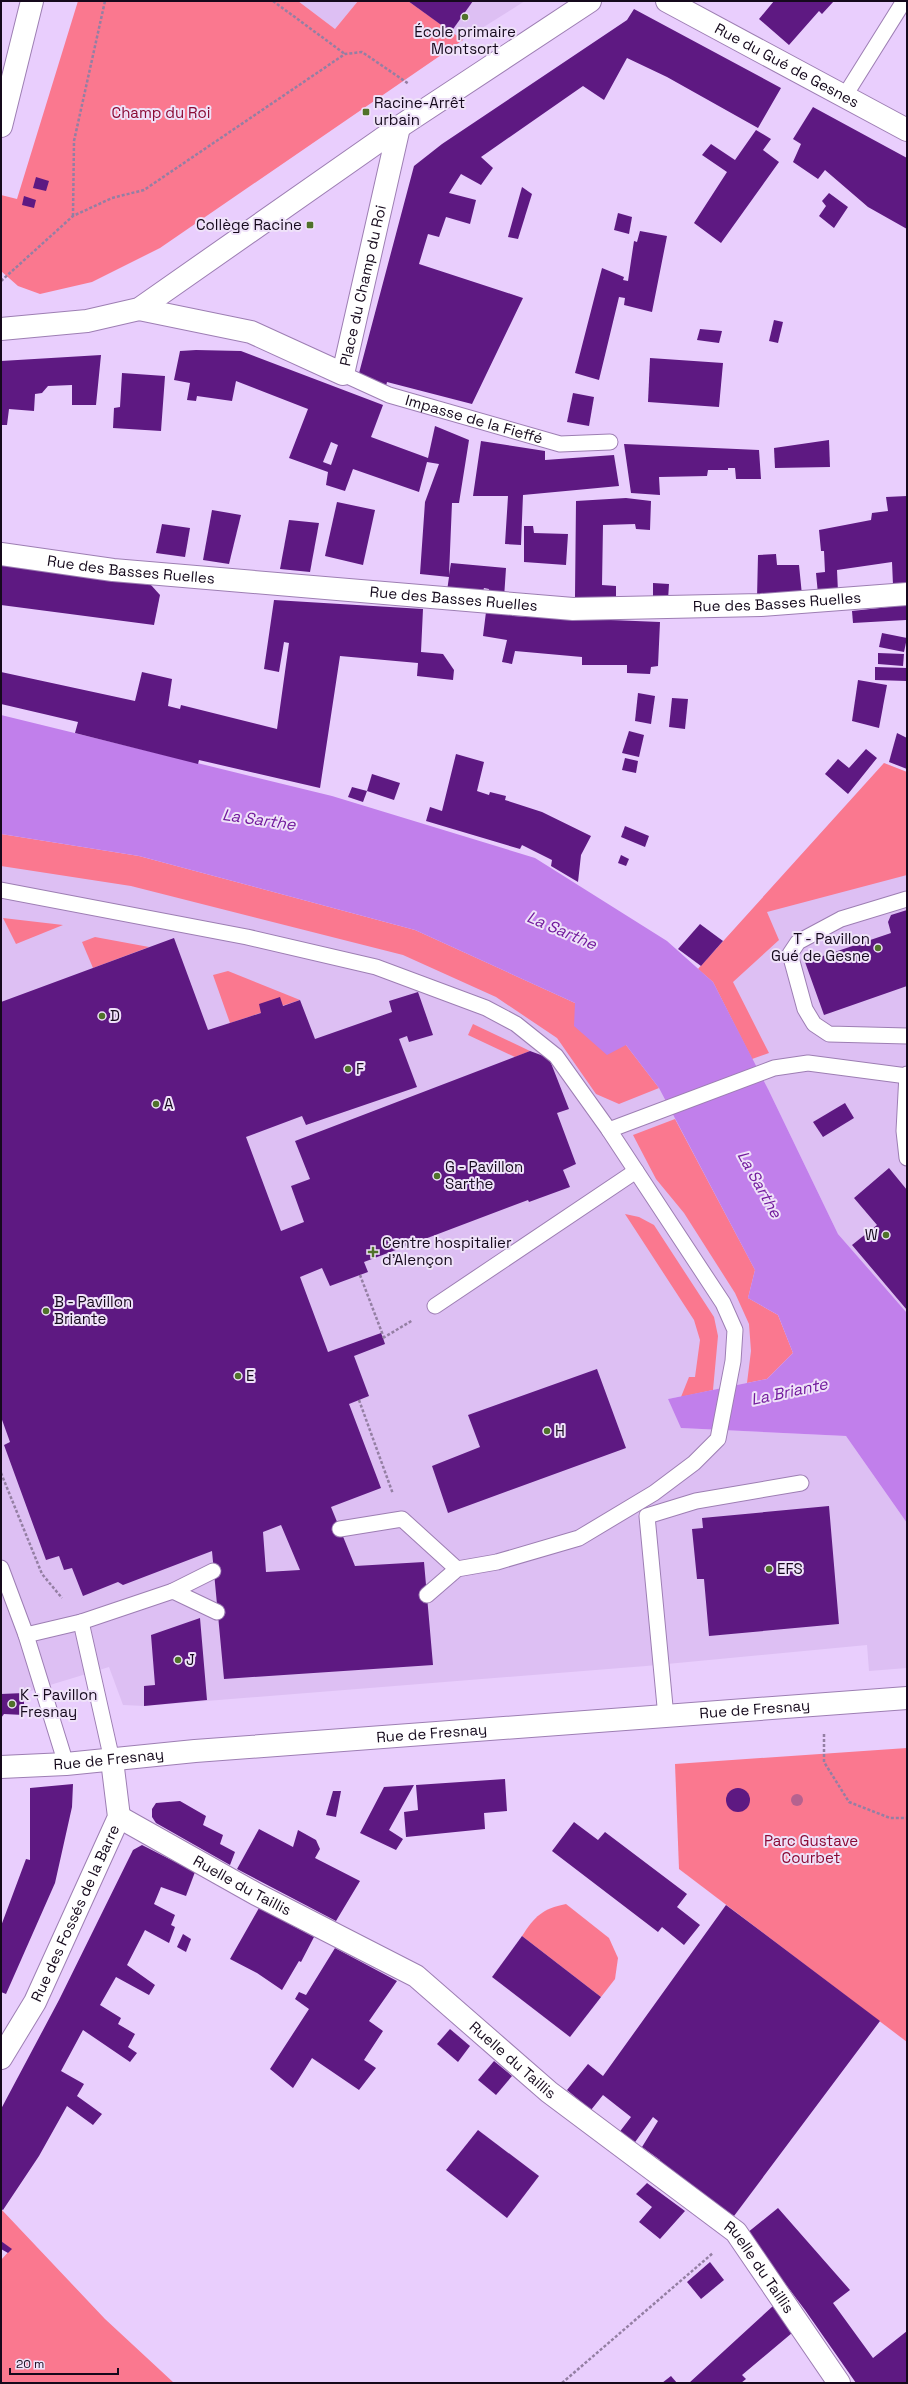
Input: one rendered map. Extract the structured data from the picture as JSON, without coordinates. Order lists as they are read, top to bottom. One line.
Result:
{"streets":{"street":["Rue du Gué de Gesnes","Place du Champ du Roi","Rue des Basses Ruelles","Rue de Fresnay","Ruelle du Taillis","Rue des Fossés de la Barre"],"lane":["Impasse de la Fieffé"]},"crossings":[["Place du Champ du Roi","Impasse de la Fieffé"],["Rue de Fresnay","Rue des Fossés de la Barre"],["Ruelle du Taillis","Rue des Fossés de la Barre"]],"water":["La Sarthe","La Briante"],"parks":["Champ du Roi","Parc Gustave Courbet"],"places":{"other":["École primaire Montsort","T - Pavillon Gué de Gesne","D","F","A","G - Pavillon Sarthe","W","B - Pavillon Briante","E","H","EFS","J","K - Pavillon Fresnay"],"transit":["Racine-Arrêt urbain","Collège Racine"],"health":["Centre hospitalier d'Alençon"]},"scale_bar":"20 m"}
